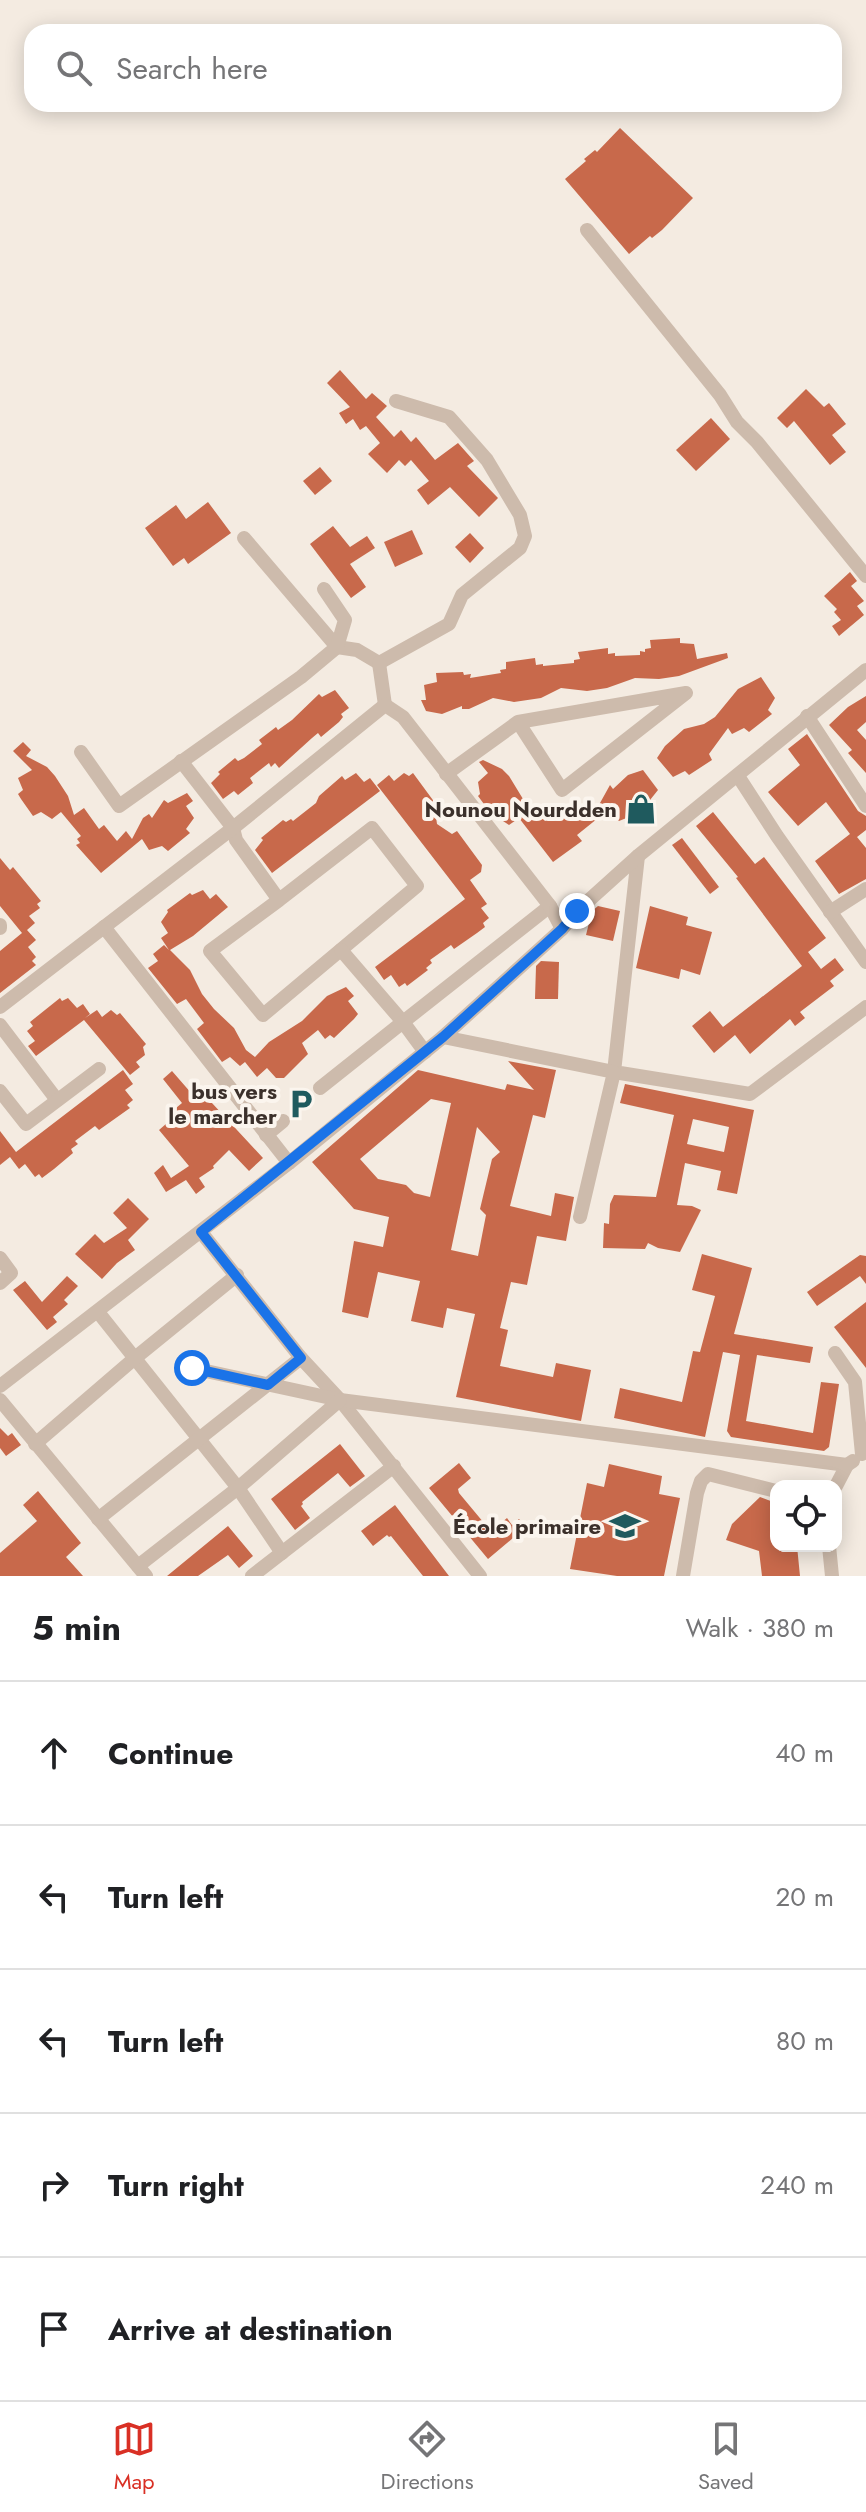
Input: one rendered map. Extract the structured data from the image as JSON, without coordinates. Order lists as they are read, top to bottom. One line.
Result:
{"places":{"shop":["Nounou Nourdden"],"parking":["bus vers le marcher"],"school or university":["École primaire"]},"page":{"search":"Search here","heading":["5 min","Walk · 380 m"],"list":[["Continue","40 m"],["Turn left","20 m"],["Turn left","80 m"],["Turn right","240 m"],"Arrive at destination"],"nav":["Map","Directions","Saved"]}}
